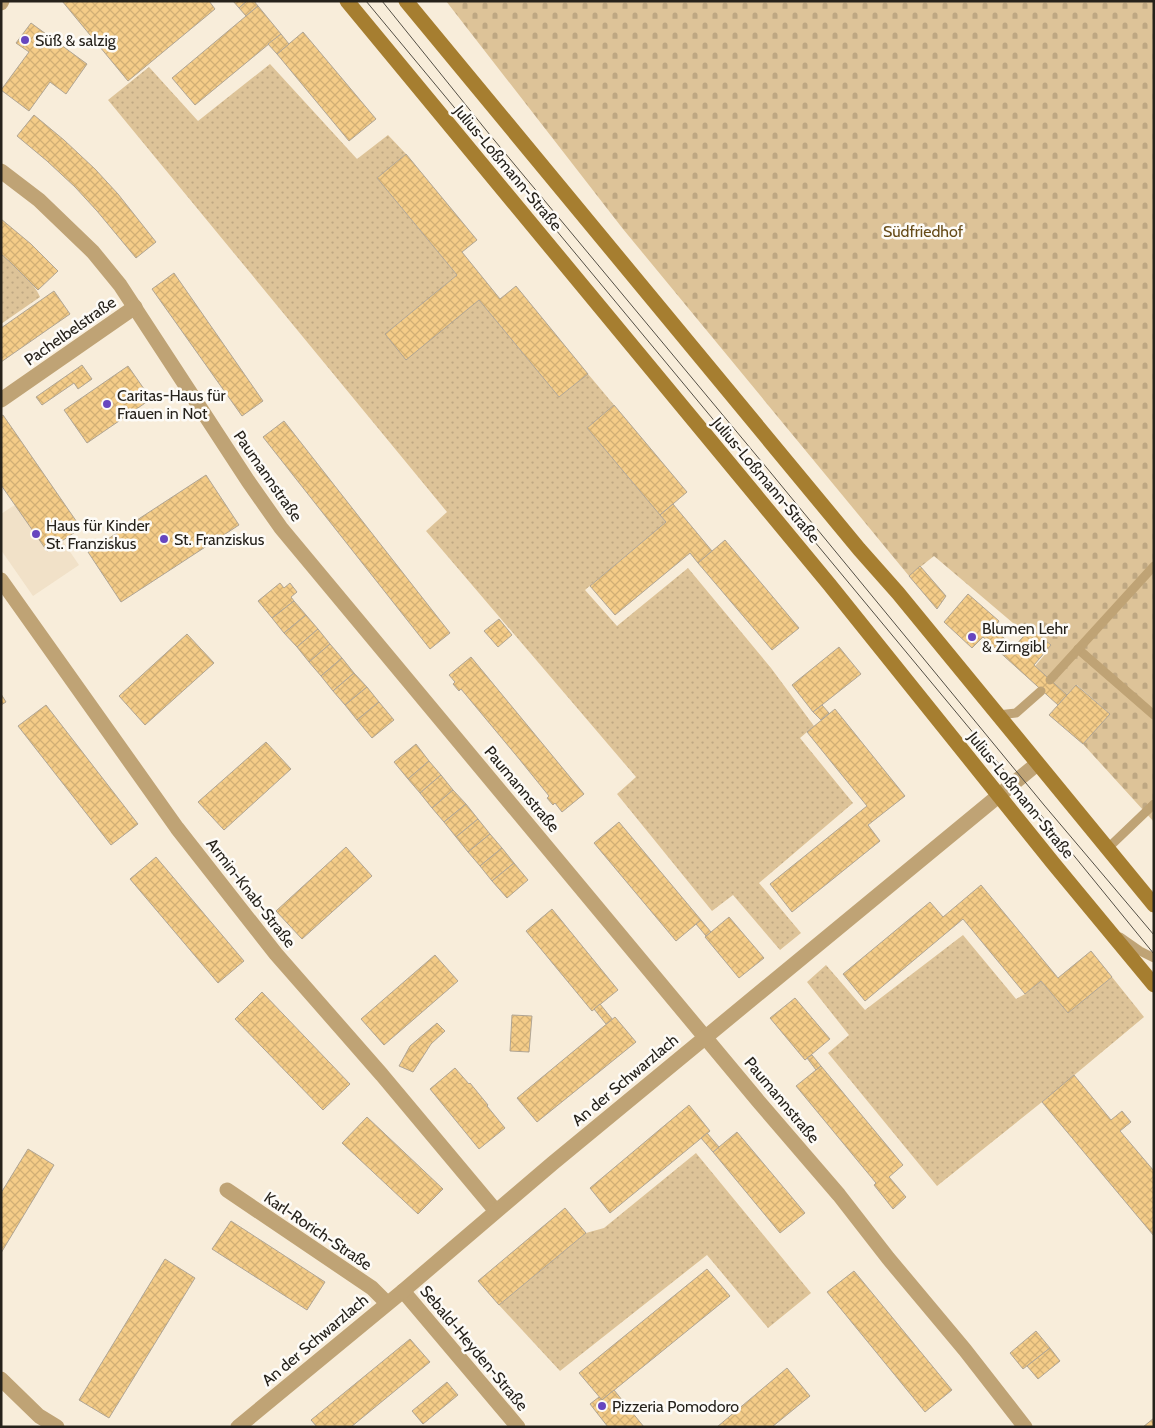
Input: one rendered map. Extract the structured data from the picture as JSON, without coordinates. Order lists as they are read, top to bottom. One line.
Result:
{"streets":{"main road":["Julius-Loßmann-Straße"],"street":["Pachelbelstraße","Paumannstraße","Armin-Knab-Straße","An der Schwarzlach","Karl-Rorich-Straße","Sebald-Heyden-Straße"]},"crossings":[["Julius-Loßmann-Straße","An der Schwarzlach"],["Pachelbelstraße","Paumannstraße"],["Paumannstraße","An der Schwarzlach"],["Armin-Knab-Straße","An der Schwarzlach"],["An der Schwarzlach","Karl-Rorich-Straße"],["An der Schwarzlach","Sebald-Heyden-Straße"]],"parks":["Südfriedhof"],"places":["Süß & salzig","Caritas-Haus für Frauen in Not","Haus für Kinder St. Franziskus","St. Franziskus","Blumen Lehr & Zirngibl","Pizzeria Pomodoro"]}
